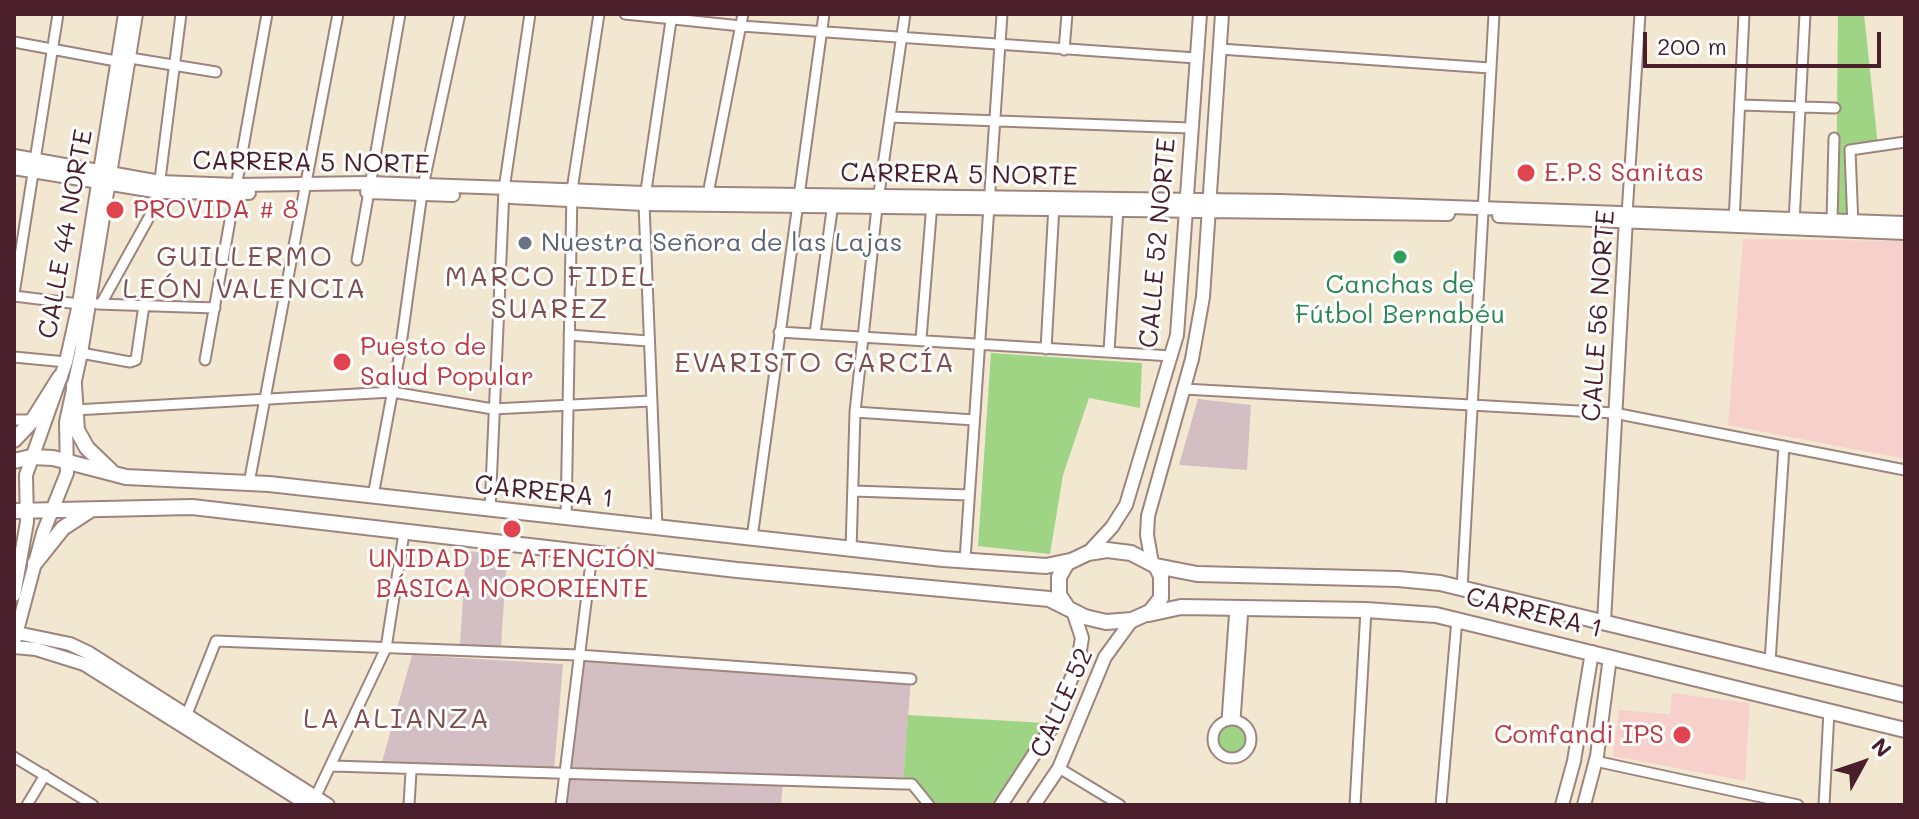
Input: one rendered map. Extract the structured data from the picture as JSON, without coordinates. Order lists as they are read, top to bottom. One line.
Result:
{"streets":{"main road":["CARRERA 1"],"street":["CARRERA 5 NORTE","CALLE 44 NORTE","CALLE 52 NORTE","CALLE 56 NORTE","CALLE 52"]},"crossings":[["CARRERA 5 NORTE","CALLE 44 NORTE"],["CARRERA 5 NORTE","CALLE 52 NORTE"],["CARRERA 5 NORTE","CALLE 56 NORTE"],["CALLE 44 NORTE","CARRERA 1"],["CALLE 52 NORTE","CARRERA 1"],["CALLE 52 NORTE","CALLE 52"],["CALLE 56 NORTE","CARRERA 1"],["CARRERA 1","CALLE 52"]],"districts":["GUILLERMO LEÓN VALENCIA","MARCO FIDEL SUAREZ","EVARISTO GARCÍA","LA ALIANZA"],"places":["E.P.S Sanitas","PROVIDA # 8","Nuestra Señora de las Lajas","Canchas de Fútbol Bernabéu","Puesto de Salud Popular","UNIDAD DE ATENCIÓN BÁSICA NORORIENTE","Comfandi IPS"],"scale_bar":"200 m","north":"top right"}
